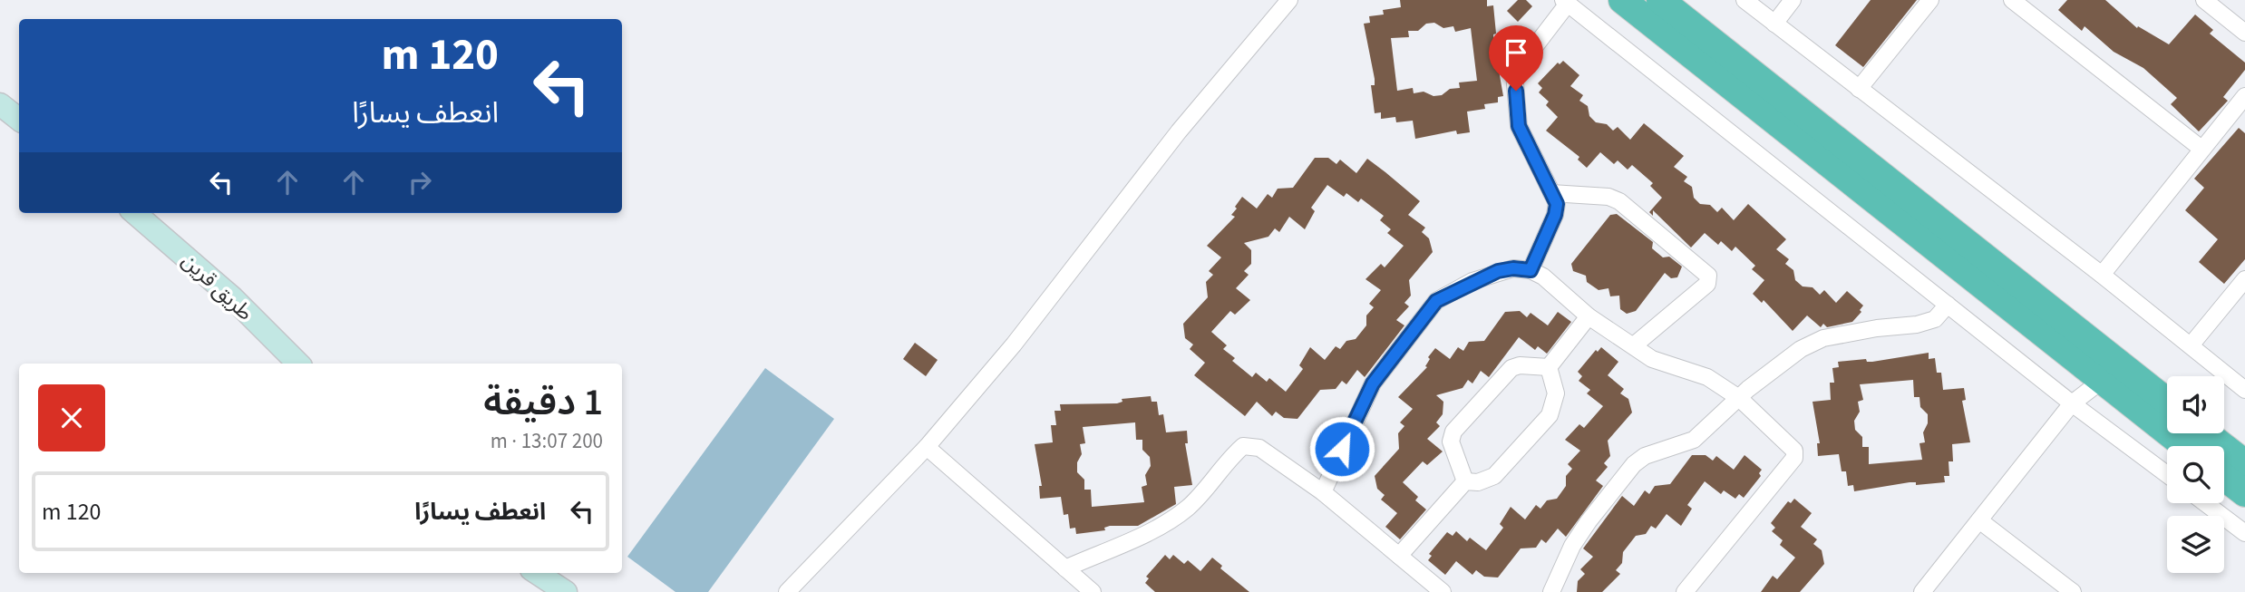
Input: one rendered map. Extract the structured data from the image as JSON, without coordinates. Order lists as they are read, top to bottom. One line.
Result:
{"streets":{"main road":["طريق قرين"]},"page":{"turn":["120 m","انعطف يسارًا"],"heading":["1 دقيقة","200 m · 13:07"],"list":[{"name":"انعطف يسارًا","value":"120 m"}]}}
